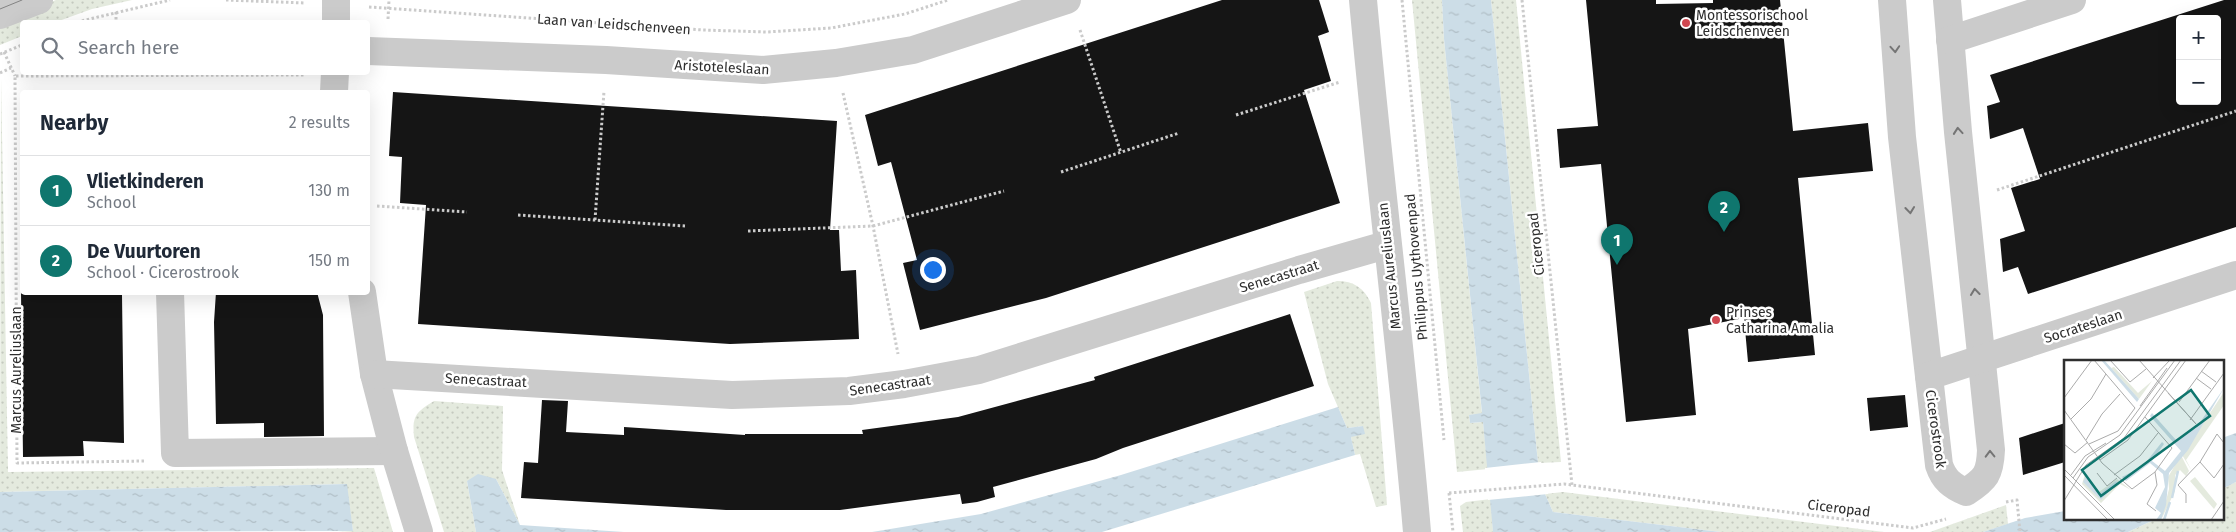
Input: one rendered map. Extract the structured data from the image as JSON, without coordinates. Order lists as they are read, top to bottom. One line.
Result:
{"streets":{"street":["Aristoteleslaan","Marcus Aureliuslaan","Senecastraat","Socrateslaan","Cicerostrook"],"path":["Laan van Leidschenveen","Ciceropad","Philippus Uythovenpad"]},"crossings":[["Ciceropad","Cicerostrook"],["Marcus Aureliuslaan","Senecastraat"],["Socrateslaan","Cicerostrook"]],"places":["Montessorischool Leidschenveen","Prinses Catharina Amalia"],"page":{"map_buttons":["+","−"],"search":"Search here","heading":["Nearby","2 results"],"list":[{"mark":"1","name":"Vlietkinderen","note":"School","value":"130 m"},{"mark":"2","name":"De Vuurtoren","note":"School · Cicerostrook","value":"150 m"}],"pins":["2","1"]}}
